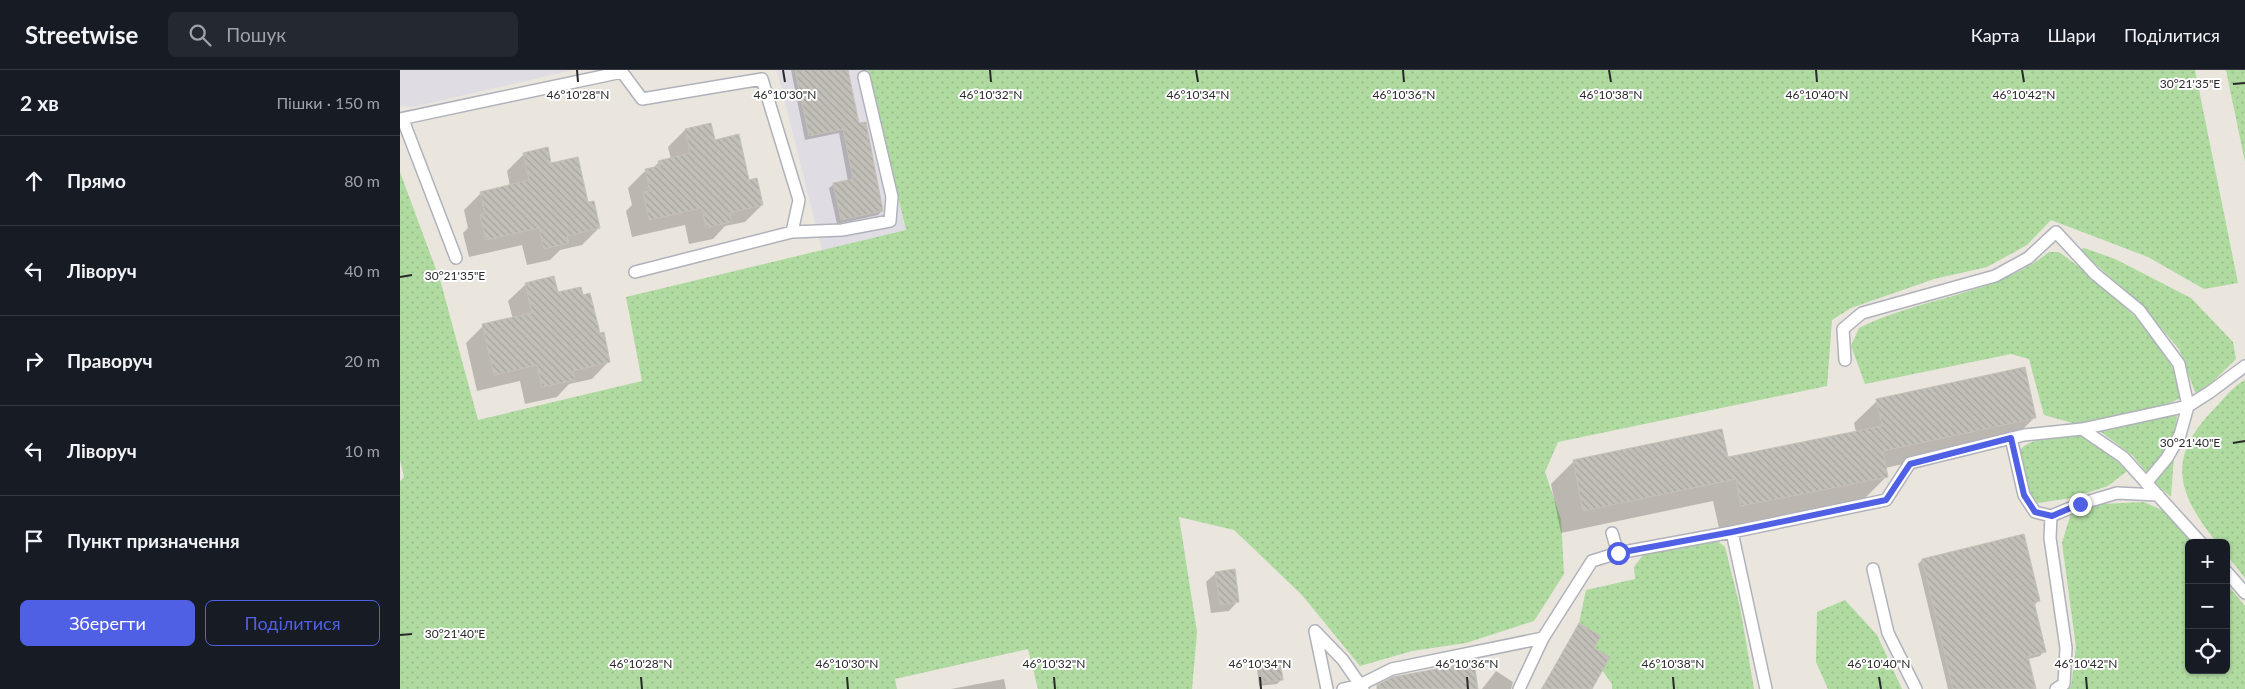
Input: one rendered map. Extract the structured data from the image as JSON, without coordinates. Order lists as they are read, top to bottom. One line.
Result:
{"page":{"header":"Streetwise","search":"Пошук","nav":["Карта","Шари","Поділитися"],"heading":["2 хв","Пішки · 150 m"],"list":[["Прямо","80 m"],["Ліворуч","40 m"],["Праворуч","20 m"],["Ліворуч","10 m"],"Пункт призначення"],"map_buttons":["+","−"],"buttons":["Зберегти","Поділитися"]},"coordinates":["30°21'35\"E","46°10'28\"N","46°10'30\"N","46°10'32\"N","46°10'34\"N","46°10'36\"N","46°10'38\"N","46°10'40\"N","46°10'42\"N","30°21'40\"E"]}
